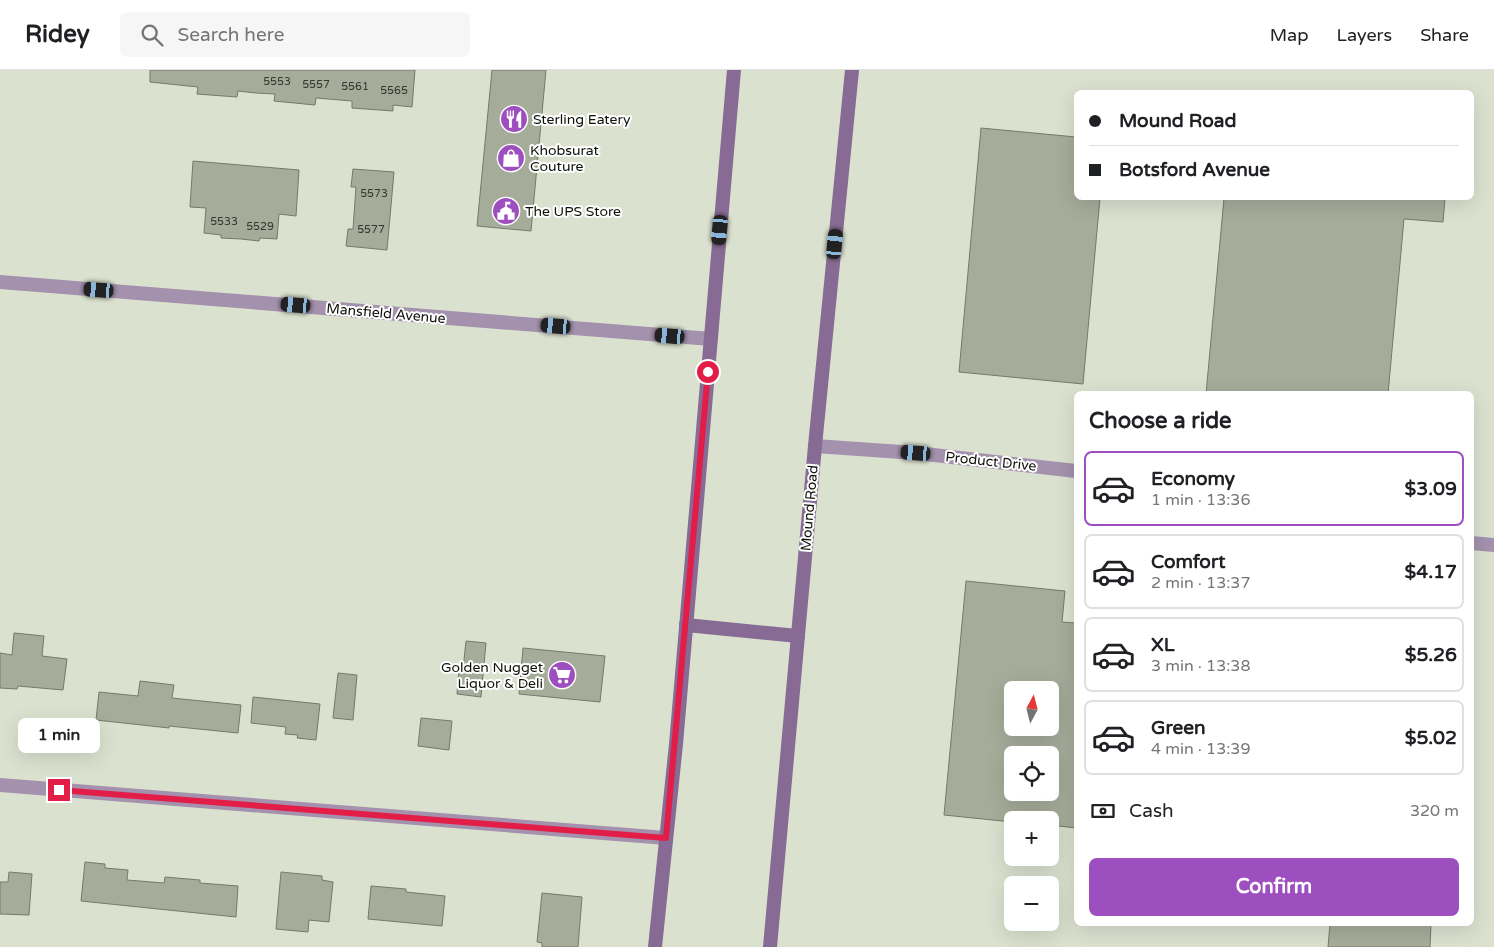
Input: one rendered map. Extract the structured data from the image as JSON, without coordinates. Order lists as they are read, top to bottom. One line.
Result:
{"streets":{"main road":["Mound Road"],"street":["Mansfield Avenue","Product Drive"]},"crossings":[["Product Drive","Mound Road"]],"places":{"restaurant":["Sterling Eatery"],"shop":["Khobsurat Couture"],"public building":["The UPS Store"],"supermarket":["Golden Nugget Liquor & Deli"]},"house_numbers":["5553","5557","5561","5565","5573","5533","5529","5577"],"north":"top","page":{"header":"Ridey","search":"Search here","nav":["Map","Layers","Share"],"banner":["Mound Road","Botsford Avenue"],"heading":"Choose a ride","list":[{"name":"Economy","note":"1 min · 13:36","value":"$3.09"},{"name":"Comfort","note":"2 min · 13:37","value":"$4.17"},{"name":"XL","note":"3 min · 13:38","value":"$5.26"},{"name":"Green","note":"4 min · 13:39","value":"$5.02"}],"map_buttons":["+","−"],"bubble":"1 min","pay":["Cash","320 m"],"buttons":"Confirm"}}
